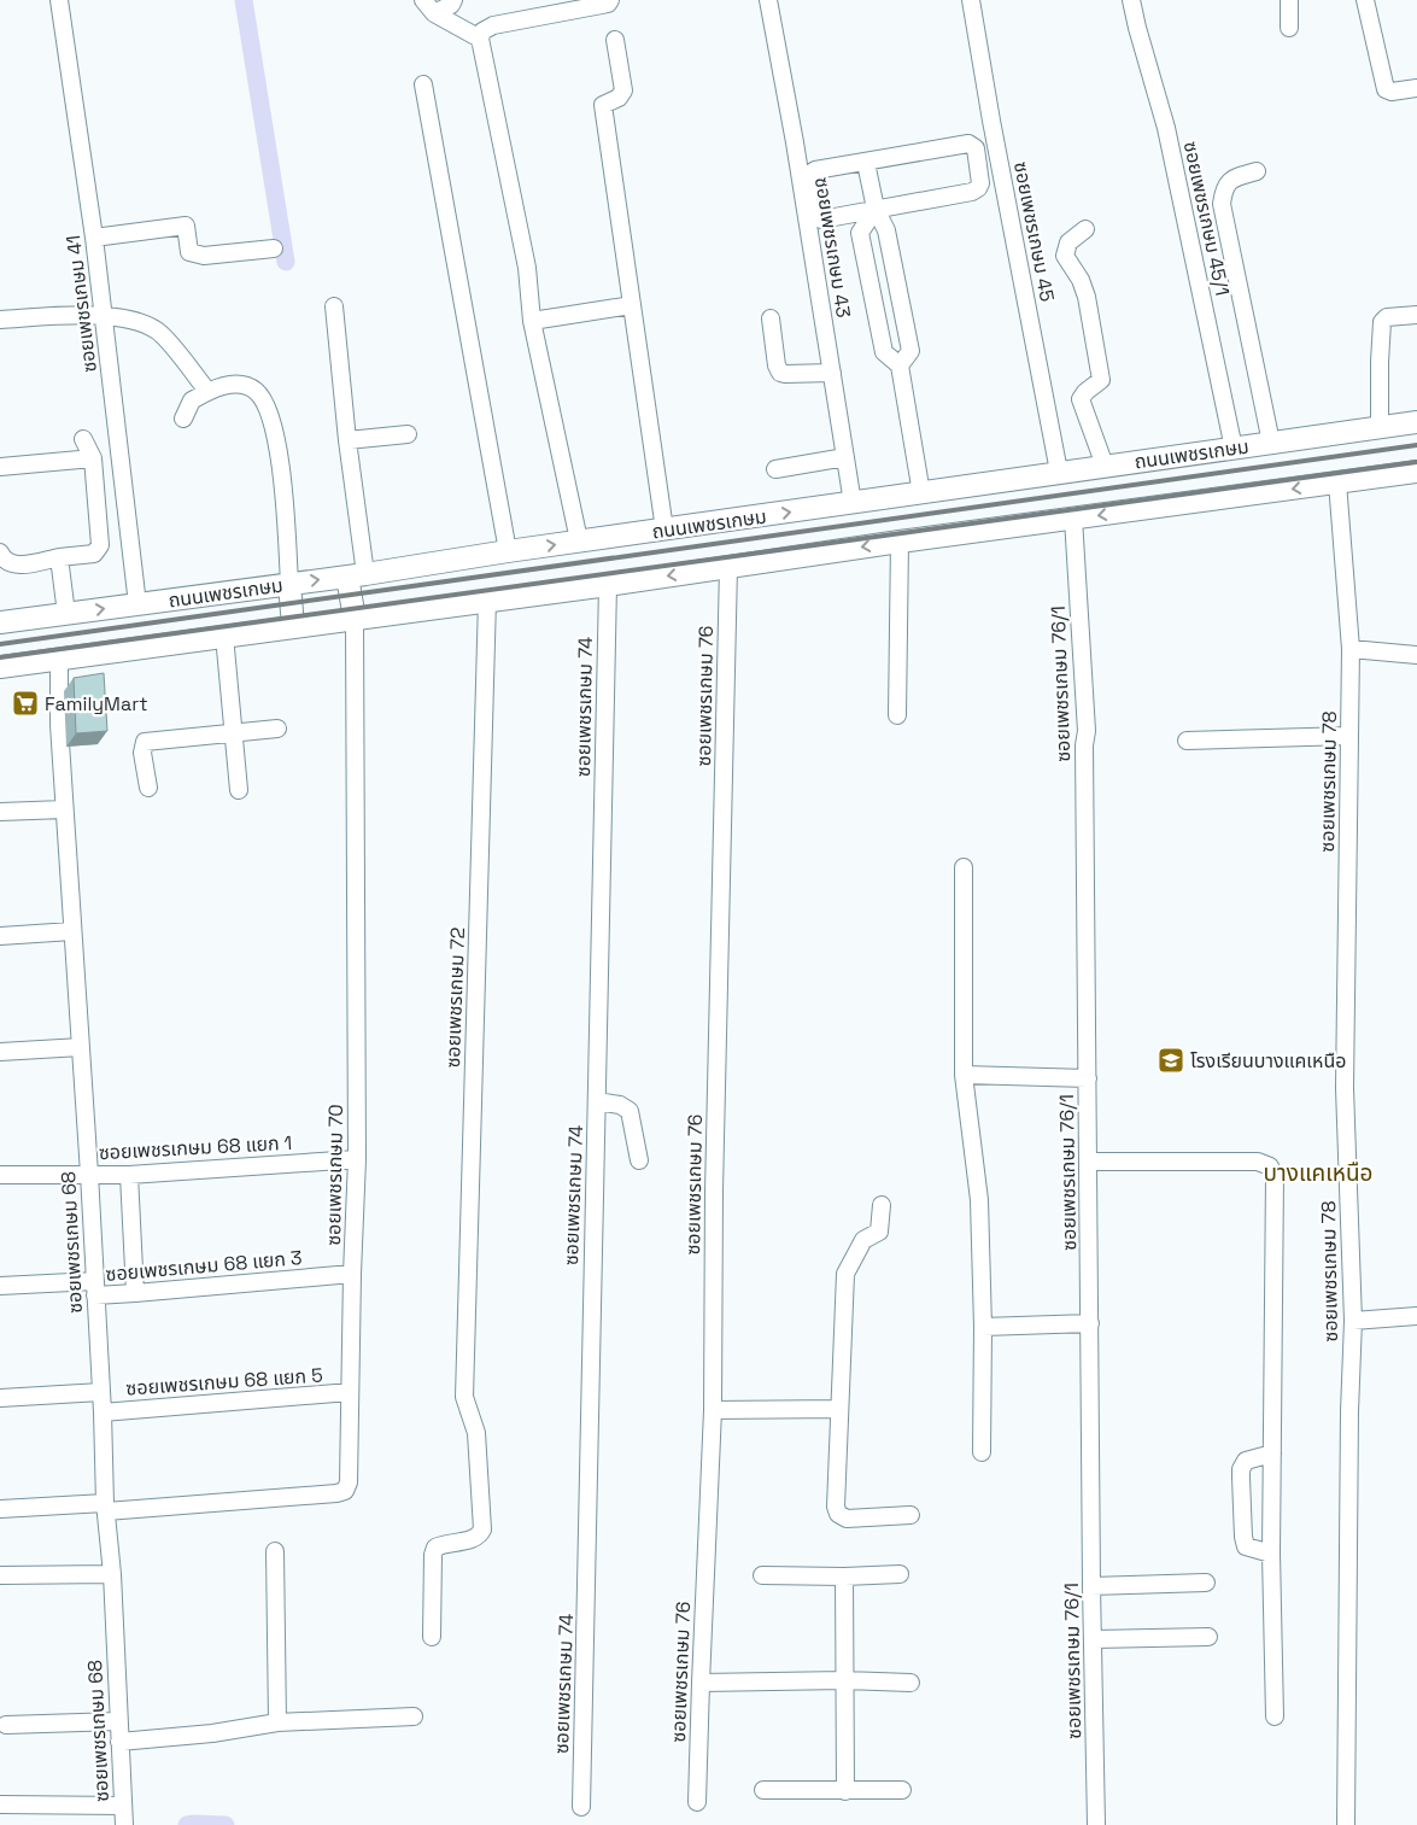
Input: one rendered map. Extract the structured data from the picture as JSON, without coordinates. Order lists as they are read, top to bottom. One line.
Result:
{"streets":{"main road":["ถนนเพชรเกษม"],"street":["ซอยเพชรเกษม 45/1","ซอยเพชรเกษม 45","ซอยเพชรเกษม 43","ซอยเพชรเกษม 41","ซอยเพชรเกษม 76/1","ซอยเพชรเกษม 76","ซอยเพชรเกษม 74","ซอยเพชรเกษม 78","ซอยเพชรเกษม 72","ซอยเพชรเกษม 68 แยก 1","ซอยเพชรเกษม 70","ซอยเพชรเกษม 68","ซอยเพชรเกษม 68 แยก 3","ซอยเพชรเกษม 68 แยก 5"]},"crossings":[["ซอยเพชรเกษม 45/1","ถนนเพชรเกษม"],["ซอยเพชรเกษม 45","ถนนเพชรเกษม"],["ซอยเพชรเกษม 43","ถนนเพชรเกษม"],["ซอยเพชรเกษม 41","ถนนเพชรเกษม"],["ซอยเพชรเกษม 68 แยก 1","ซอยเพชรเกษม 70"],["ซอยเพชรเกษม 68 แยก 1","ซอยเพชรเกษม 68"],["ซอยเพชรเกษม 70","ซอยเพชรเกษม 68"],["ซอยเพชรเกษม 70","ซอยเพชรเกษม 68 แยก 3"],["ซอยเพชรเกษม 70","ซอยเพชรเกษม 68 แยก 5"],["ซอยเพชรเกษม 68","ซอยเพชรเกษม 68 แยก 3"],["ซอยเพชรเกษม 68","ซอยเพชรเกษม 68 แยก 5"]],"districts":["บางแคเหนือ"],"places":{"supermarket":["FamilyMart"],"school or university":["โรงเรียนบางแคเหนือ"]}}
